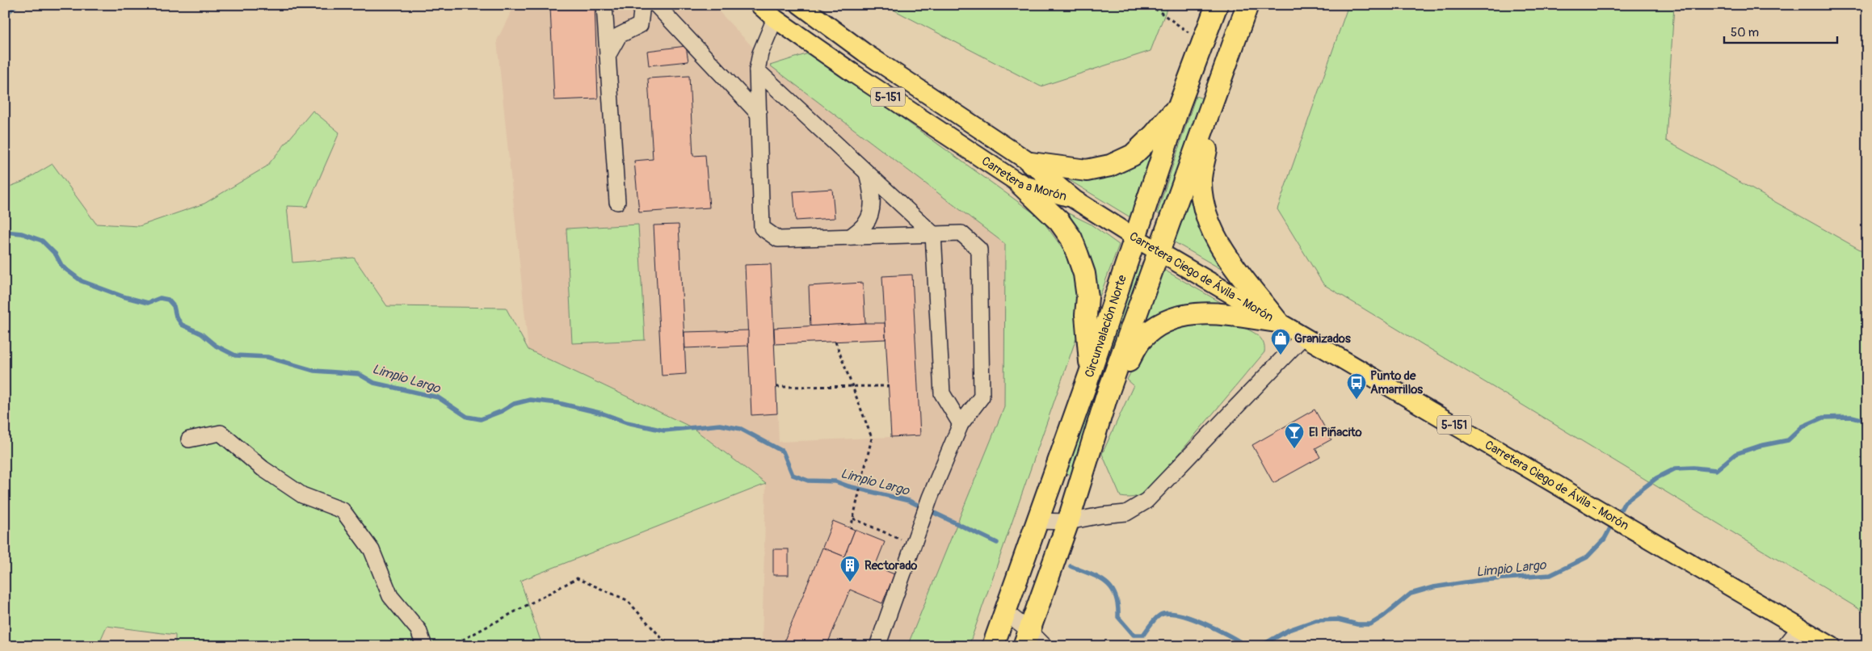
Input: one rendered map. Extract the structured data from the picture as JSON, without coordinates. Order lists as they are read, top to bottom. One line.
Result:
{"streets":{"highway":["Circunvalación Norte"],"main road":["5-151","Carretera a Morón","Carretera Ciego de Ávila - Morón"]},"crossings":[["Carretera a Morón","Carretera Ciego de Ávila - Morón"],["Carretera Ciego de Ávila - Morón","Circunvalación Norte"]],"water":["Limpio Largo"],"places":{"shop":["Granizados"],"bus stop":["Punto de Amarrillos"],"bar":["El Piñacito"],"building":["Rectorado"]},"scale_bar":"50 m"}
